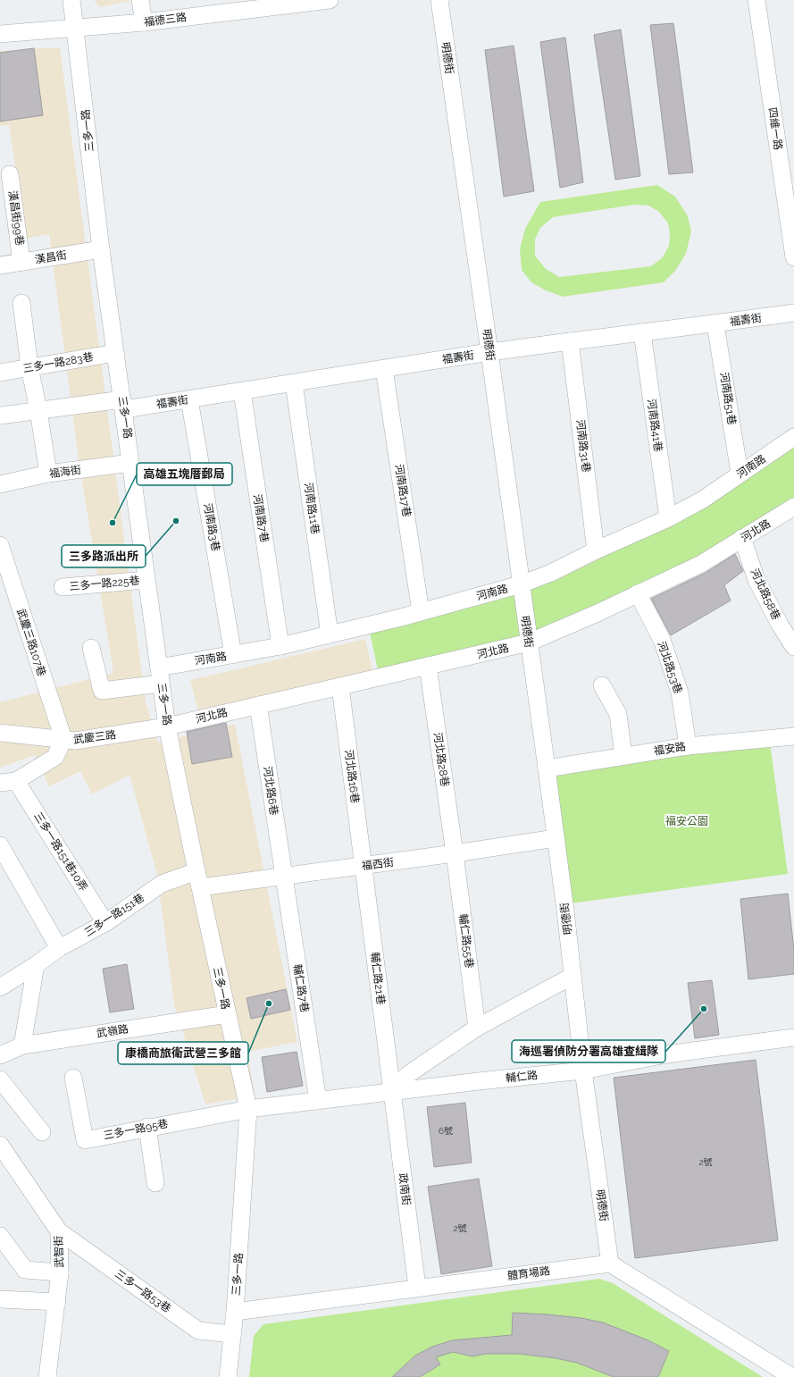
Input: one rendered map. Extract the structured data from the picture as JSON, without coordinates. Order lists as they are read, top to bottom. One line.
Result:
{"streets":{"street":["福德三路","明德街","四維一路","三多一路","漢昌街99巷","漢昌街","福壽街","三多一路283巷","河南路51巷","河南路41巷","河南路31巷","河南路","福海街","河南路17巷","河南路11巷","河南路7巷","河南路3巷","河北路","三多一路225巷","河北路58巷","武慶三路107巷","河北路53巷","武慶三路","福安路","河北路28巷","河北路16巷","河北路6巷","三多一路151巷10弄","福西街","三多一路151巷","輔仁路55巷","輔仁路21巷","輔仁路7巷","武嶺路","輔仁路","三多一路95巷","政南街","武智街","體育場路","三多一路53巷"]},"crossings":[["福德三路","三多一路"],["明德街","福壽街"],["明德街","河南路"],["明德街","河北路"],["明德街","福安路"],["明德街","福西街"],["明德街","輔仁路"],["明德街","體育場路"],["三多一路","漢昌街"],["三多一路","福壽街"],["三多一路","三多一路283巷"],["三多一路","河南路"],["三多一路","福海街"],["三多一路","河北路"],["三多一路","三多一路225巷"],["三多一路","武慶三路"],["三多一路","福西街"],["三多一路","三多一路151巷"],["三多一路","武嶺路"],["三多一路","輔仁路"],["三多一路","三多一路95巷"],["三多一路","體育場路"],["三多一路","三多一路53巷"],["漢昌街99巷","漢昌街"],["福壽街","河南路51巷"],["福壽街","河南路41巷"],["福壽街","河南路31巷"],["福壽街","河南路17巷"],["福壽街","河南路11巷"],["福壽街","河南路7巷"],["福壽街","河南路3巷"],["河南路51巷","河南路"],["河南路41巷","河南路"],["河南路31巷","河南路"],["河南路","河南路17巷"],["河南路","河南路11巷"],["河南路","河南路7巷"],["河南路","河南路3巷"],["河北路","河北路58巷"],["河北路","河北路53巷"],["河北路","武慶三路"],["河北路","河北路28巷"],["河北路","河北路16巷"],["河北路","河北路6巷"],["武慶三路107巷","武慶三路"],["河北路53巷","福安路"],["河北路28巷","福西街"],["河北路28巷","輔仁路55巷"],["河北路16巷","福西街"],["河北路16巷","輔仁路21巷"],["河北路6巷","福西街"],["河北路6巷","輔仁路7巷"],["三多一路151巷10弄","三多一路151巷"],["福西街","輔仁路55巷"],["福西街","輔仁路21巷"],["福西街","輔仁路7巷"],["輔仁路21巷","輔仁路"],["輔仁路21巷","政南街"],["輔仁路7巷","輔仁路"],["輔仁路","三多一路95巷"],["輔仁路","政南街"],["政南街","體育場路"],["武智街","三多一路53巷"]],"parks":["福安公園"],"places":["三多路派出所","高雄五塊厝郵局","康橋商旅衛武營三多館","海巡署偵防分署高雄查緝隊"],"house_numbers":["6號","2號","2號"]}
